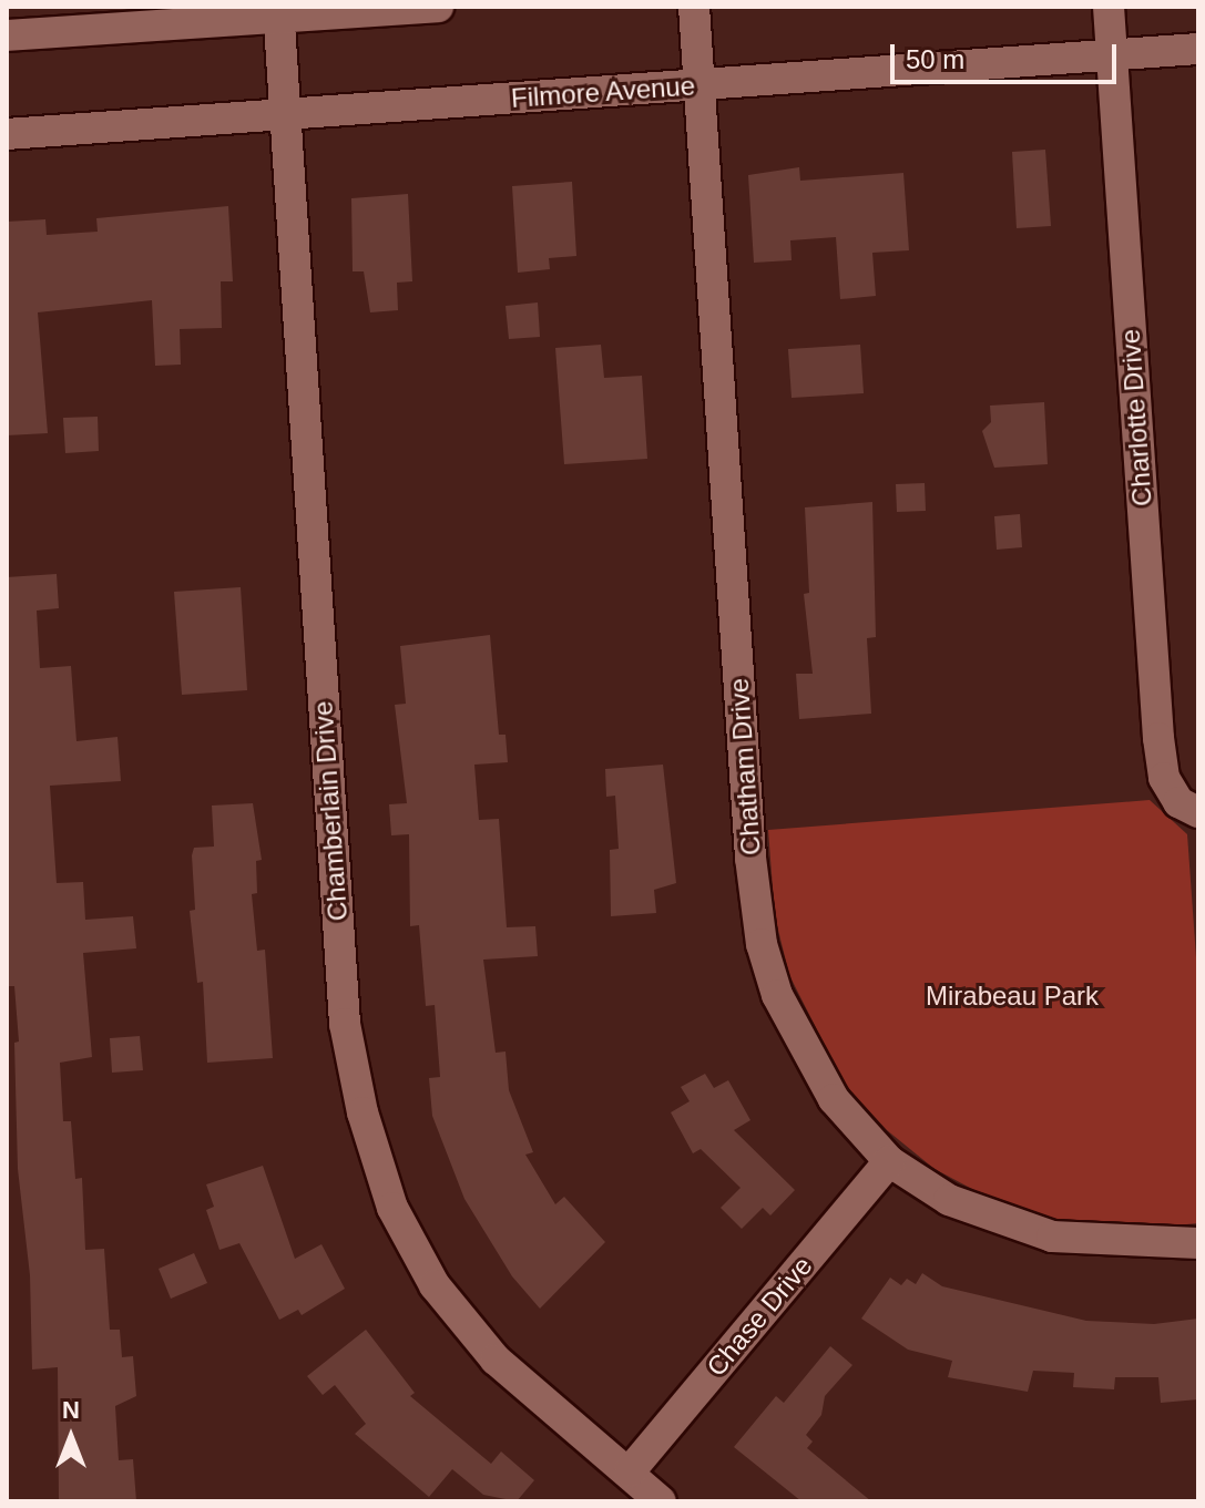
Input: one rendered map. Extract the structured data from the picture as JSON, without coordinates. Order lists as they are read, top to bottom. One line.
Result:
{"streets":{"street":["Filmore Avenue","Charlotte Drive","Chatham Drive","Chamberlain Drive","Chase Drive"]},"crossings":[["Filmore Avenue","Charlotte Drive"],["Filmore Avenue","Chatham Drive"],["Filmore Avenue","Chamberlain Drive"],["Chatham Drive","Chase Drive"],["Chamberlain Drive","Chase Drive"]],"parks":["Mirabeau Park"],"scale_bar":"50 m","north":"top"}
